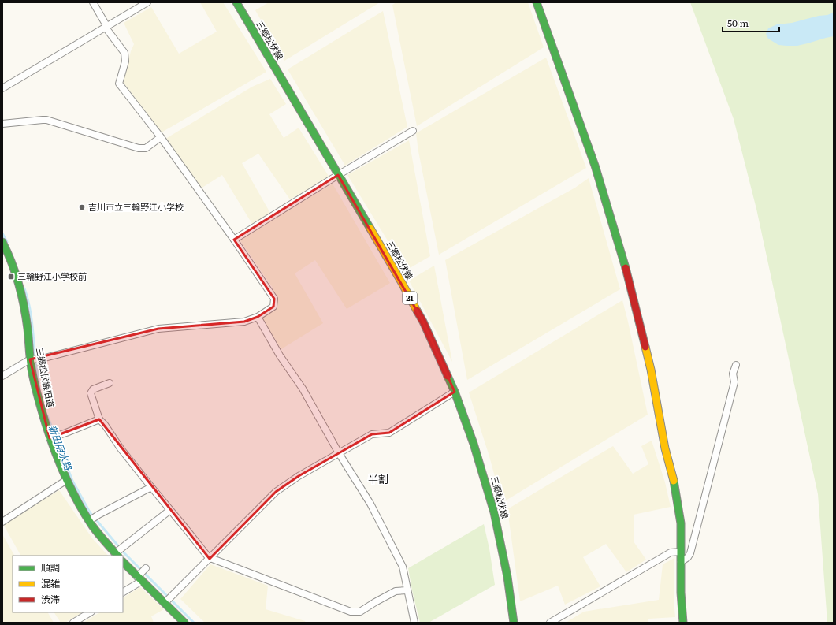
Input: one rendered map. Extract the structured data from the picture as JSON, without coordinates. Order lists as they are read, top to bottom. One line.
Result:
{"streets":{"street":["三郷松伏線","21","三郷松伏線旧道"]},"districts":["半割"],"water":["新田用水路"],"places":{"other":["吉川市立三輪野江小学校"],"transit":["三輪野江小学校前"]},"legend":["順調","混雑","渋滞"],"scale_bar":"50 m"}
